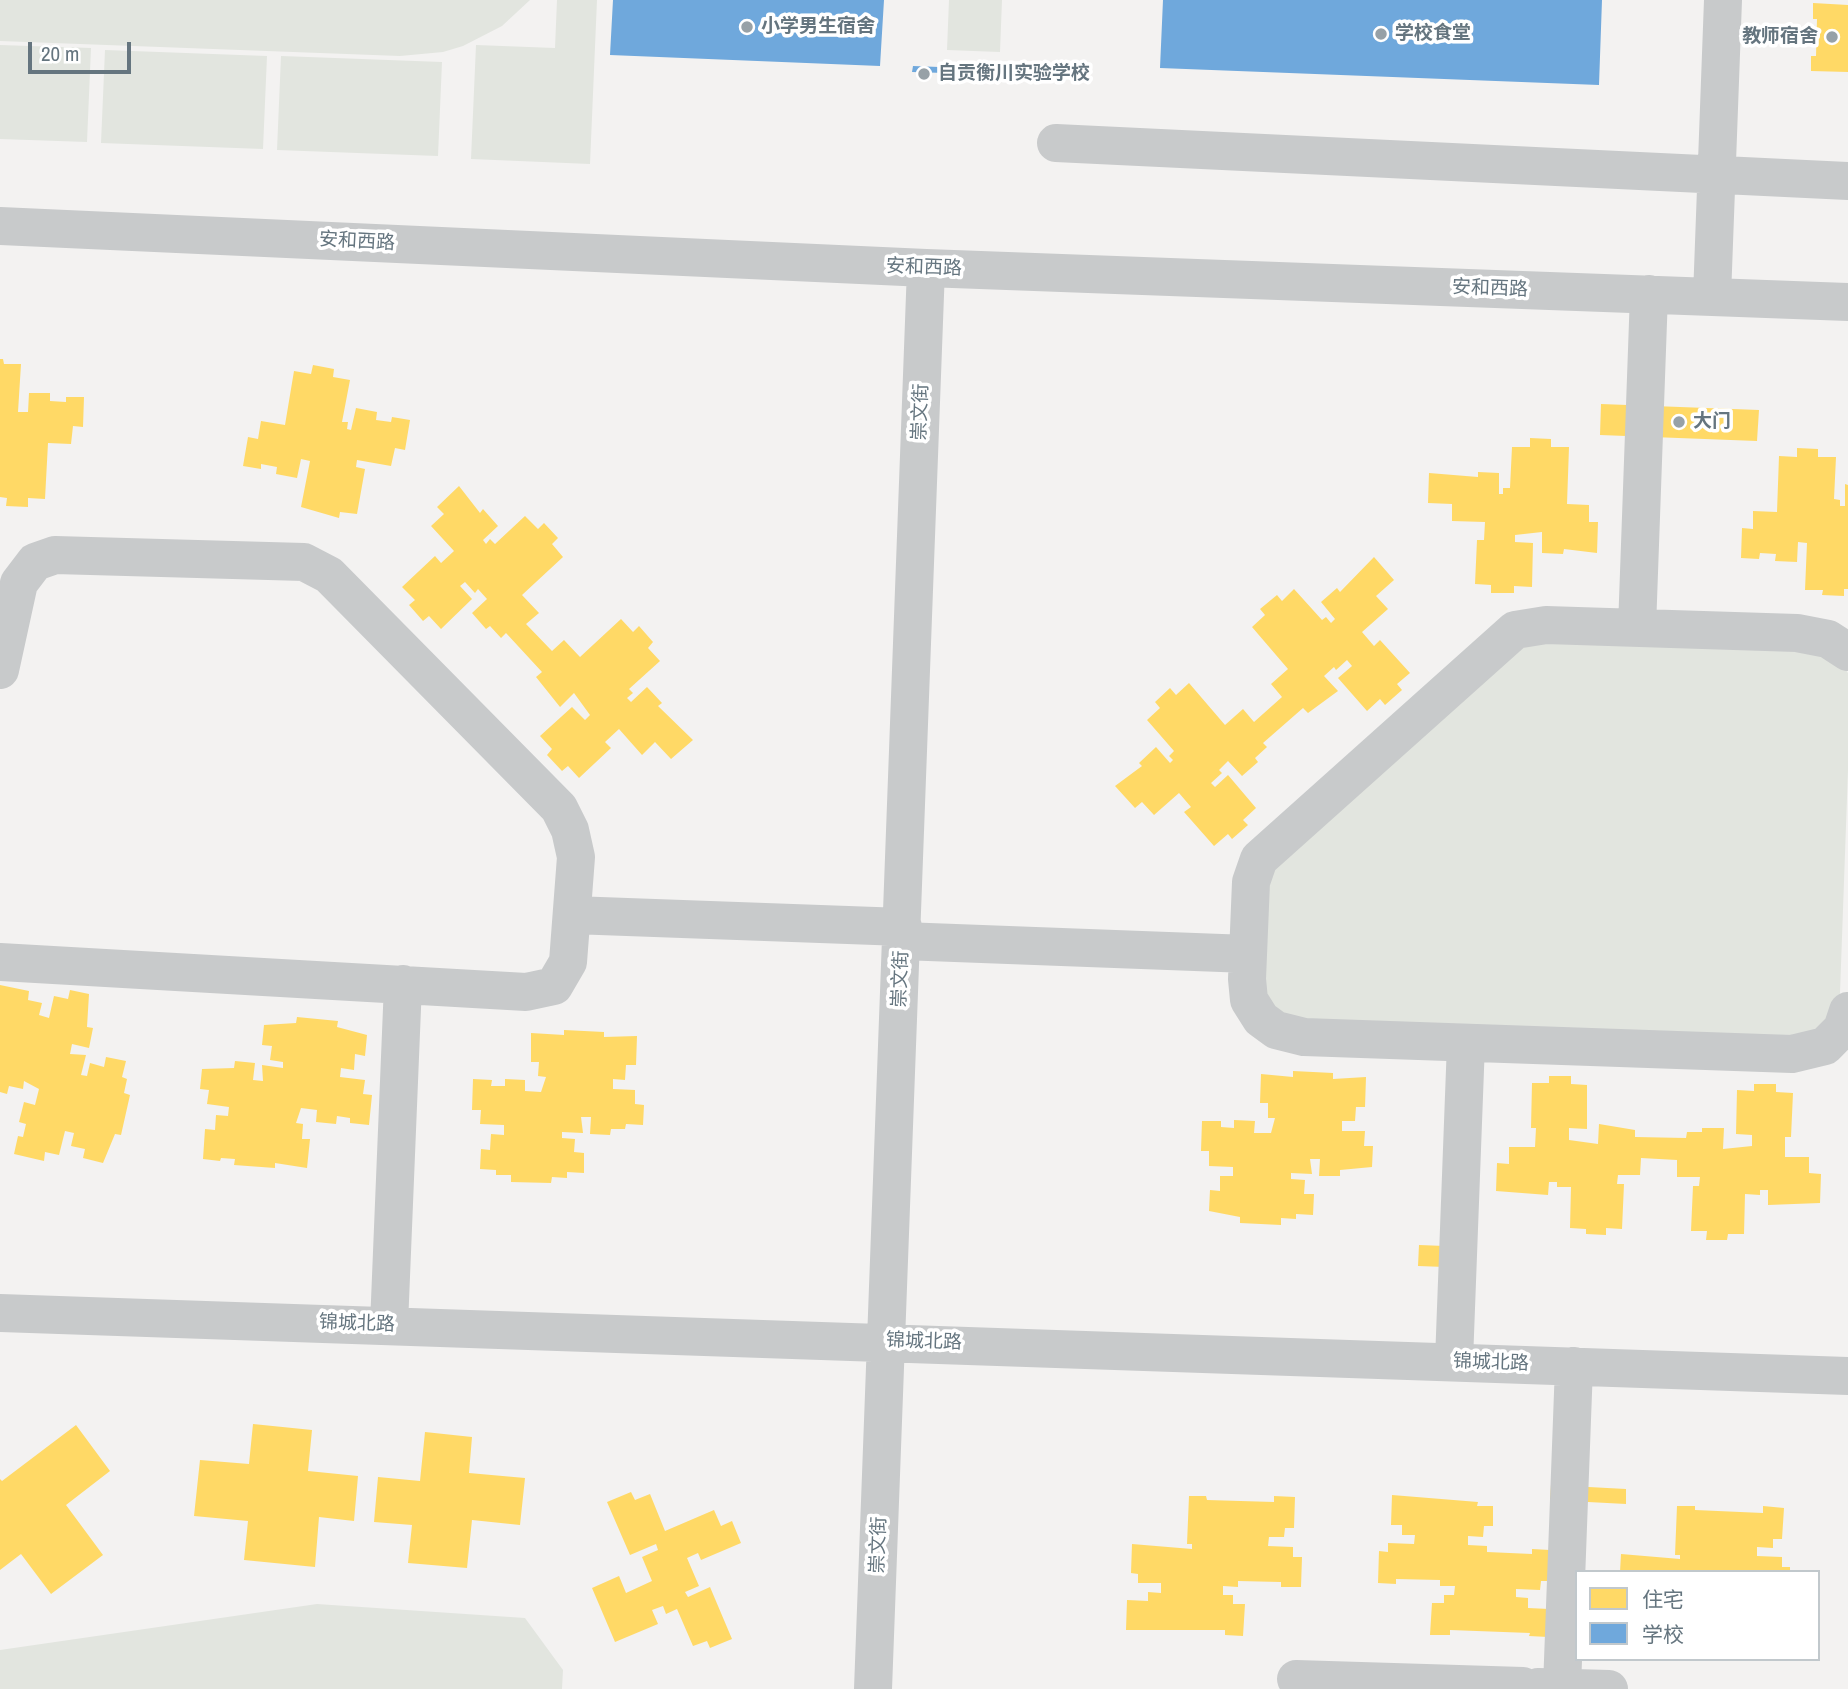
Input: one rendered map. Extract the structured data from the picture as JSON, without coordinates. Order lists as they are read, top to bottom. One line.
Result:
{"streets":{"street":["安和西路","崇文街","锦城北路"]},"crossings":[["安和西路","崇文街"],["崇文街","锦城北路"]],"places":["小学男生宿舍","学校食堂","教师宿舍","自贡衡川实验学校","大门"],"legend":["住宅","学校"],"scale_bar":"20 m"}
